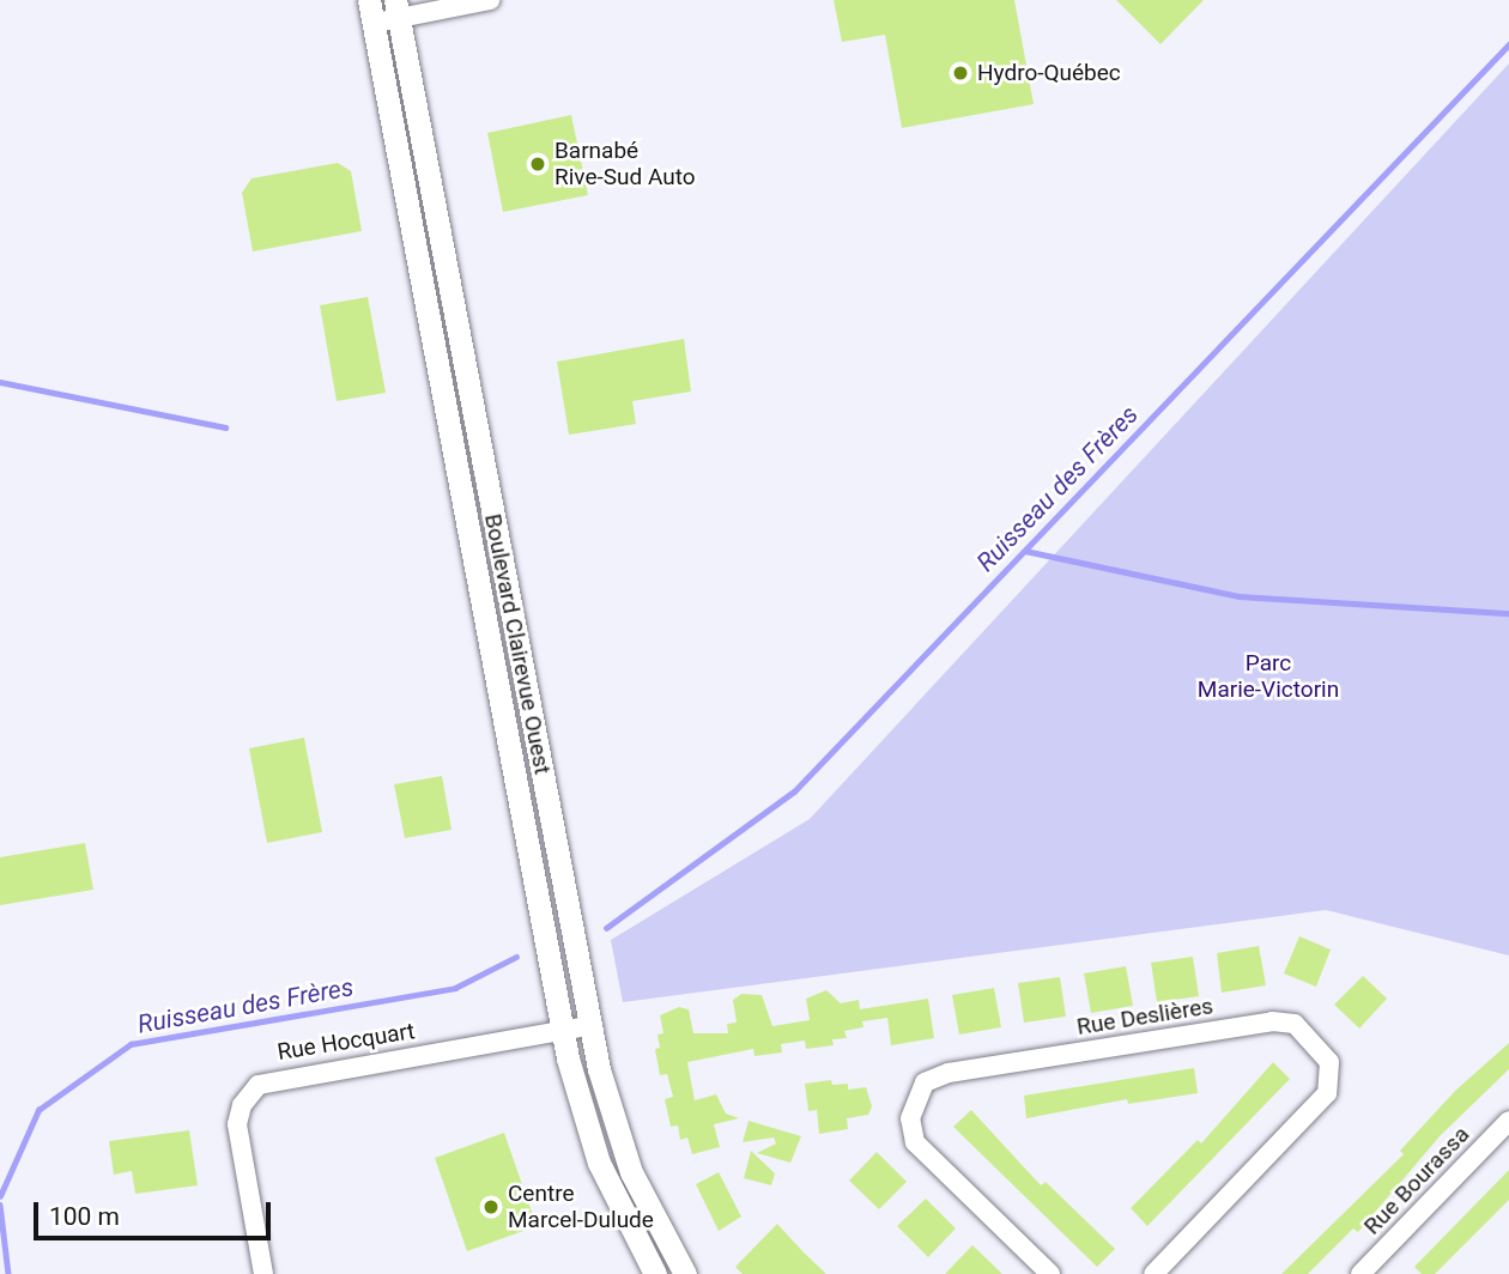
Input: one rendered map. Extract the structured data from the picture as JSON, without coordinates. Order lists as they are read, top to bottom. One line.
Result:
{"streets":{"street":["Boulevard Clairevue Ouest","Rue Deslières","Rue Hocquart","Rue Bourassa"]},"crossings":[["Boulevard Clairevue Ouest","Rue Hocquart"]],"water":["Ruisseau des Frères"],"parks":["Parc Marie-Victorin"],"places":["Hydro-Québec","Barnabé Rive-Sud Auto","Centre Marcel-Dulude"],"scale_bar":"100 m"}
